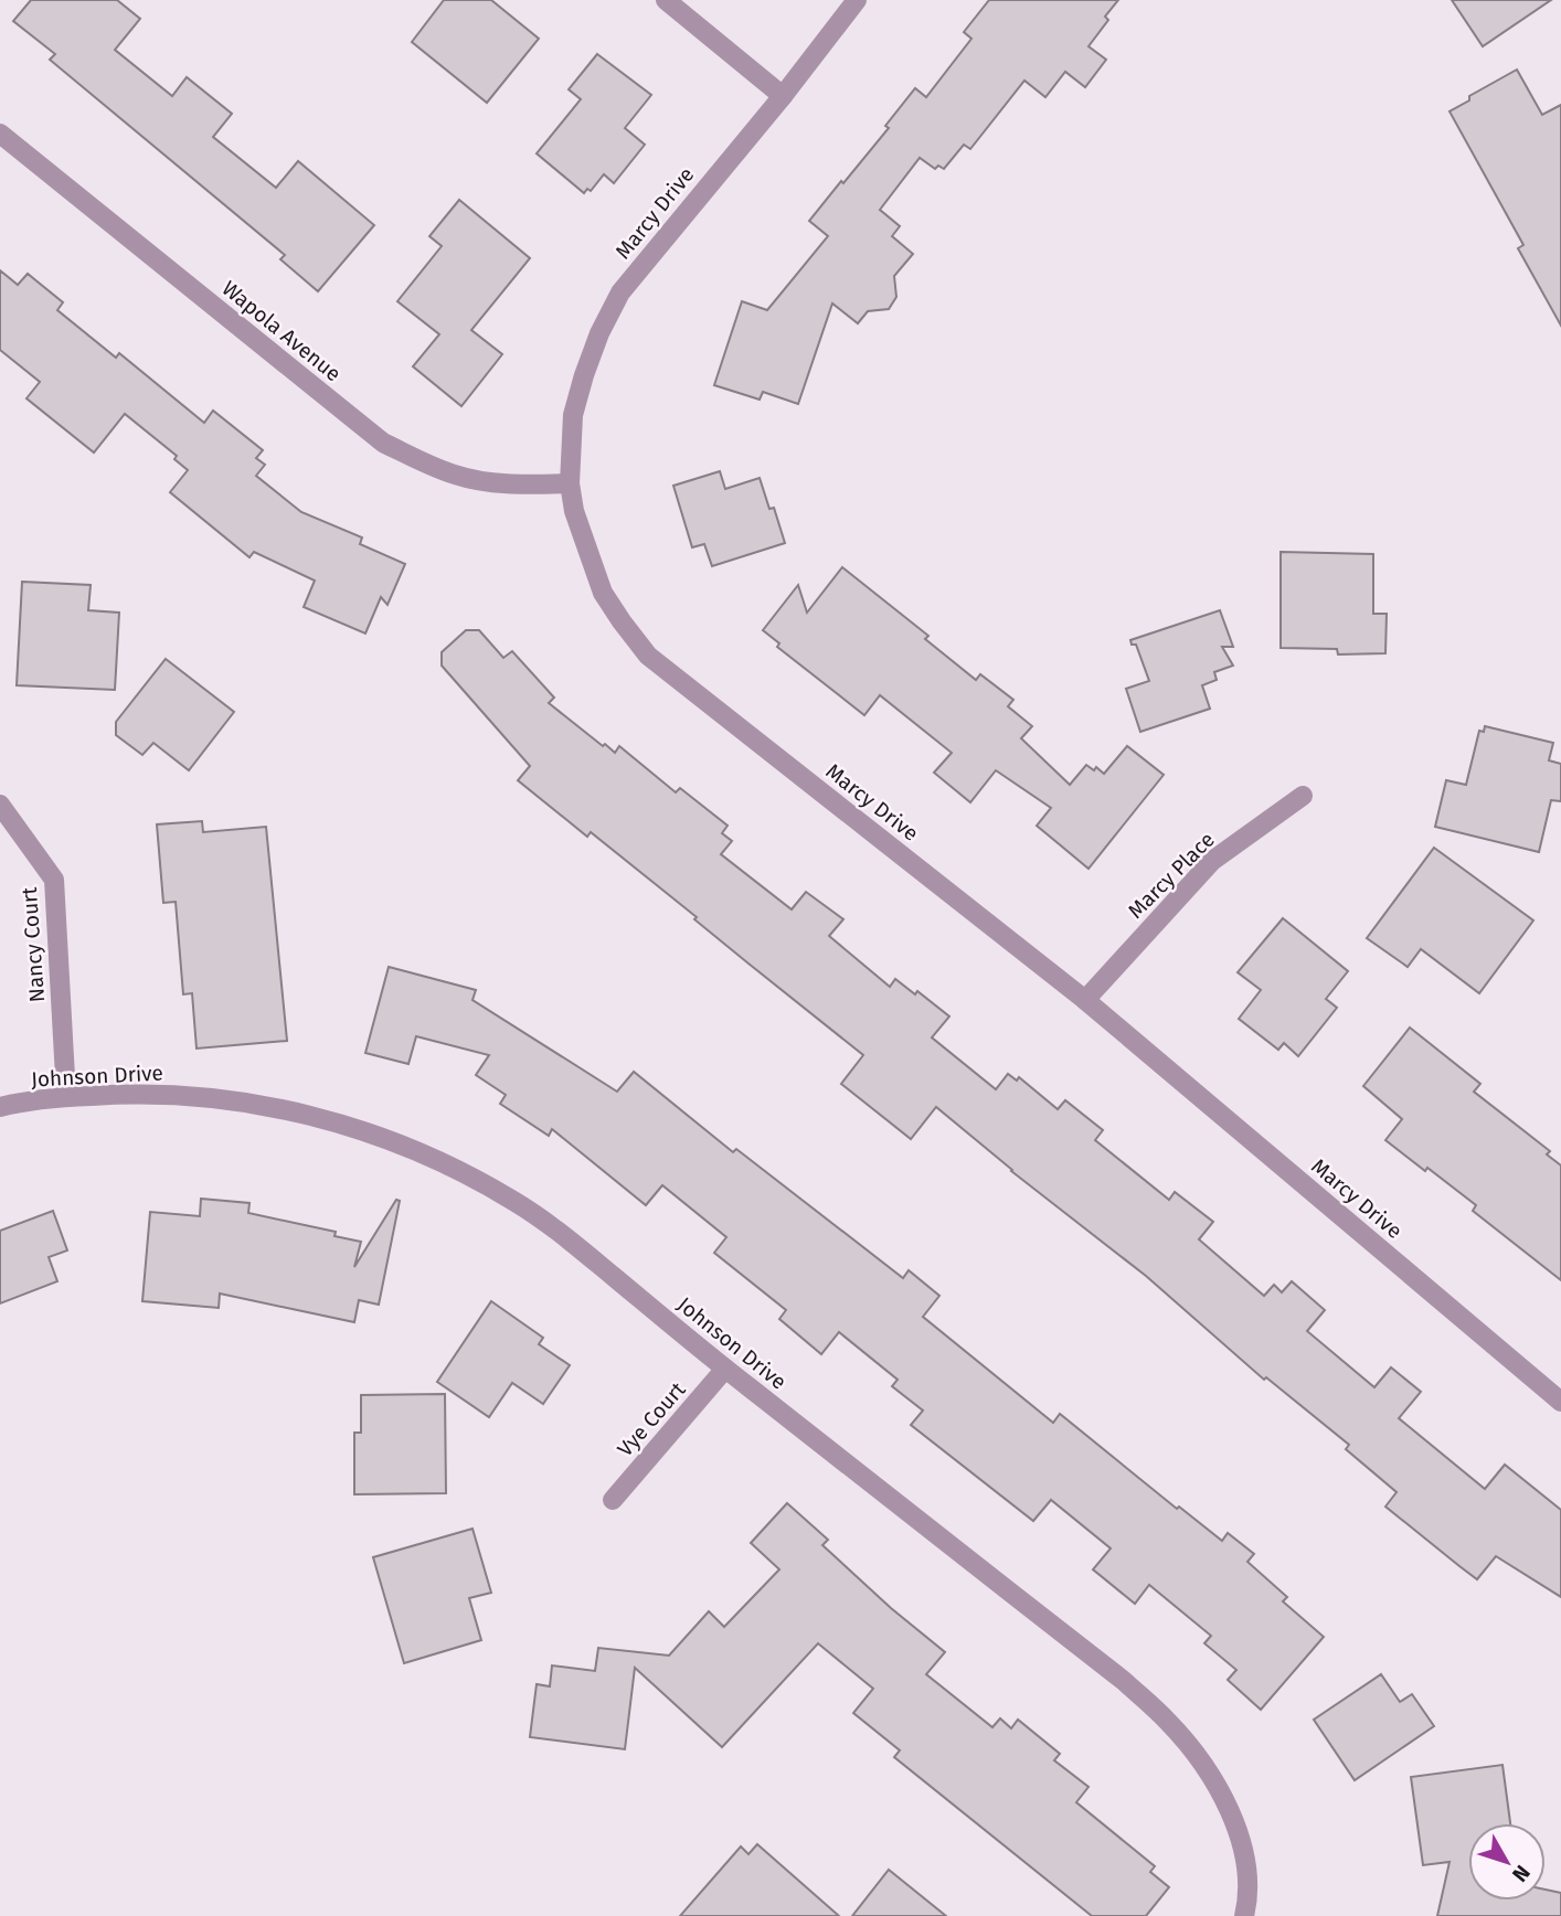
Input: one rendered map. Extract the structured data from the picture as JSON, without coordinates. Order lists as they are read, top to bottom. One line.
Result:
{"streets":{"street":["Marcy Drive","Wapola Avenue","Marcy Place","Nancy Court","Johnson Drive","Vye Court"]},"crossings":[["Marcy Drive","Wapola Avenue"],["Marcy Drive","Marcy Place"],["Nancy Court","Johnson Drive"],["Johnson Drive","Vye Court"]],"north":"bottom right"}
